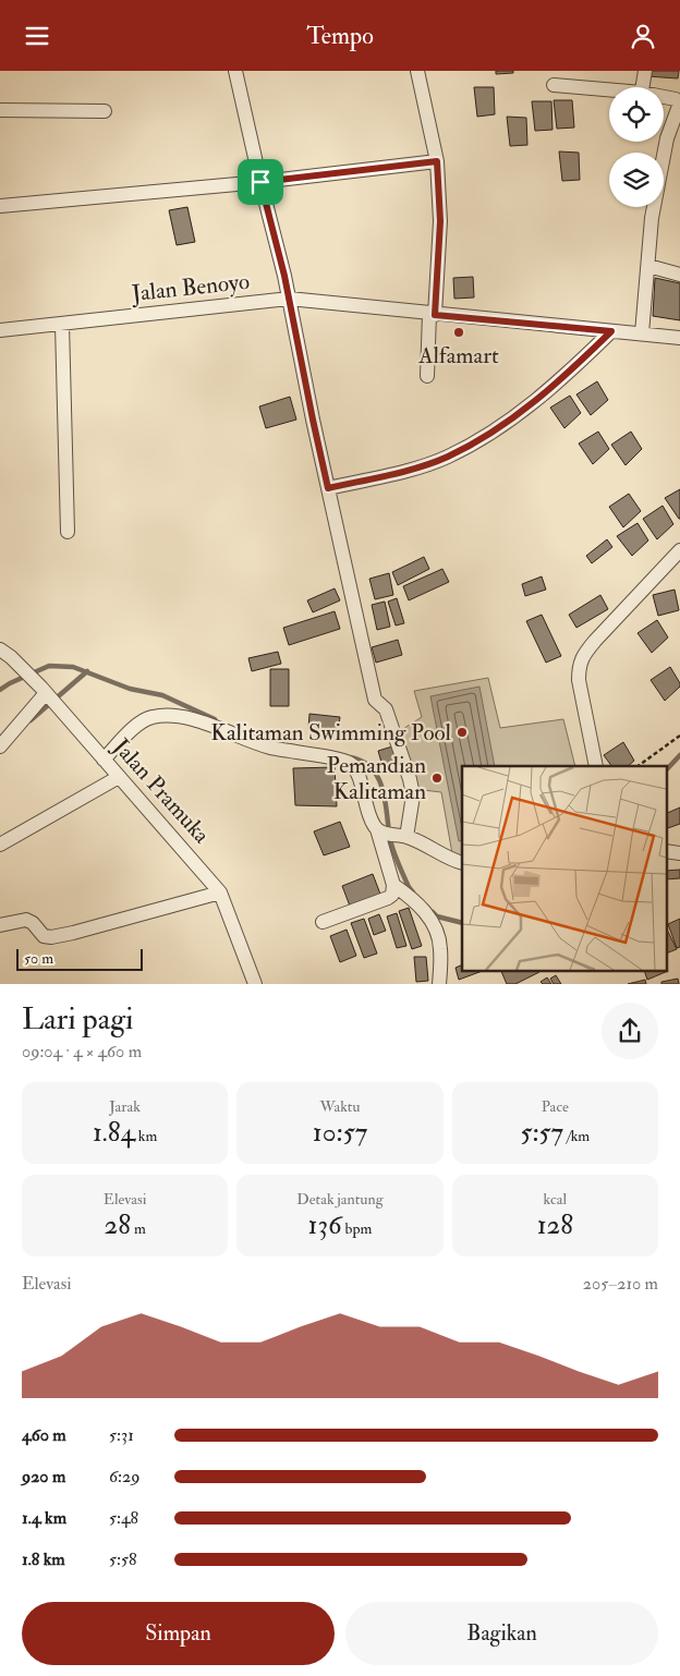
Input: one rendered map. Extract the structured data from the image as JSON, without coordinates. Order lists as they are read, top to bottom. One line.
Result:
{"streets":{"street":["Jalan Benoyo","Jalan Pramuka"]},"places":["Alfamart","Kalitaman Swimming Pool","Pemandian Kalitaman"],"scale_bar":"50 m","page":{"header":"Tempo","scale":"50 m","heading":["Lari pagi","09:04 · 4 × 460 m"],"stats":[["Jarak","1.84 km"],["Waktu","10:57"],["Pace","5:57 /km"],["Elevasi","28 m"],["Detak jantung","136 bpm"],["kcal","128"]],"chart":["Elevasi","205–210 m"],"list":[{"name":"460 m","note":"5:31"},{"name":"920 m","note":"6:29"},{"name":"1.4 km","note":"5:48"},{"name":"1.8 km","note":"5:58"}],"buttons":["Simpan","Bagikan"]}}
